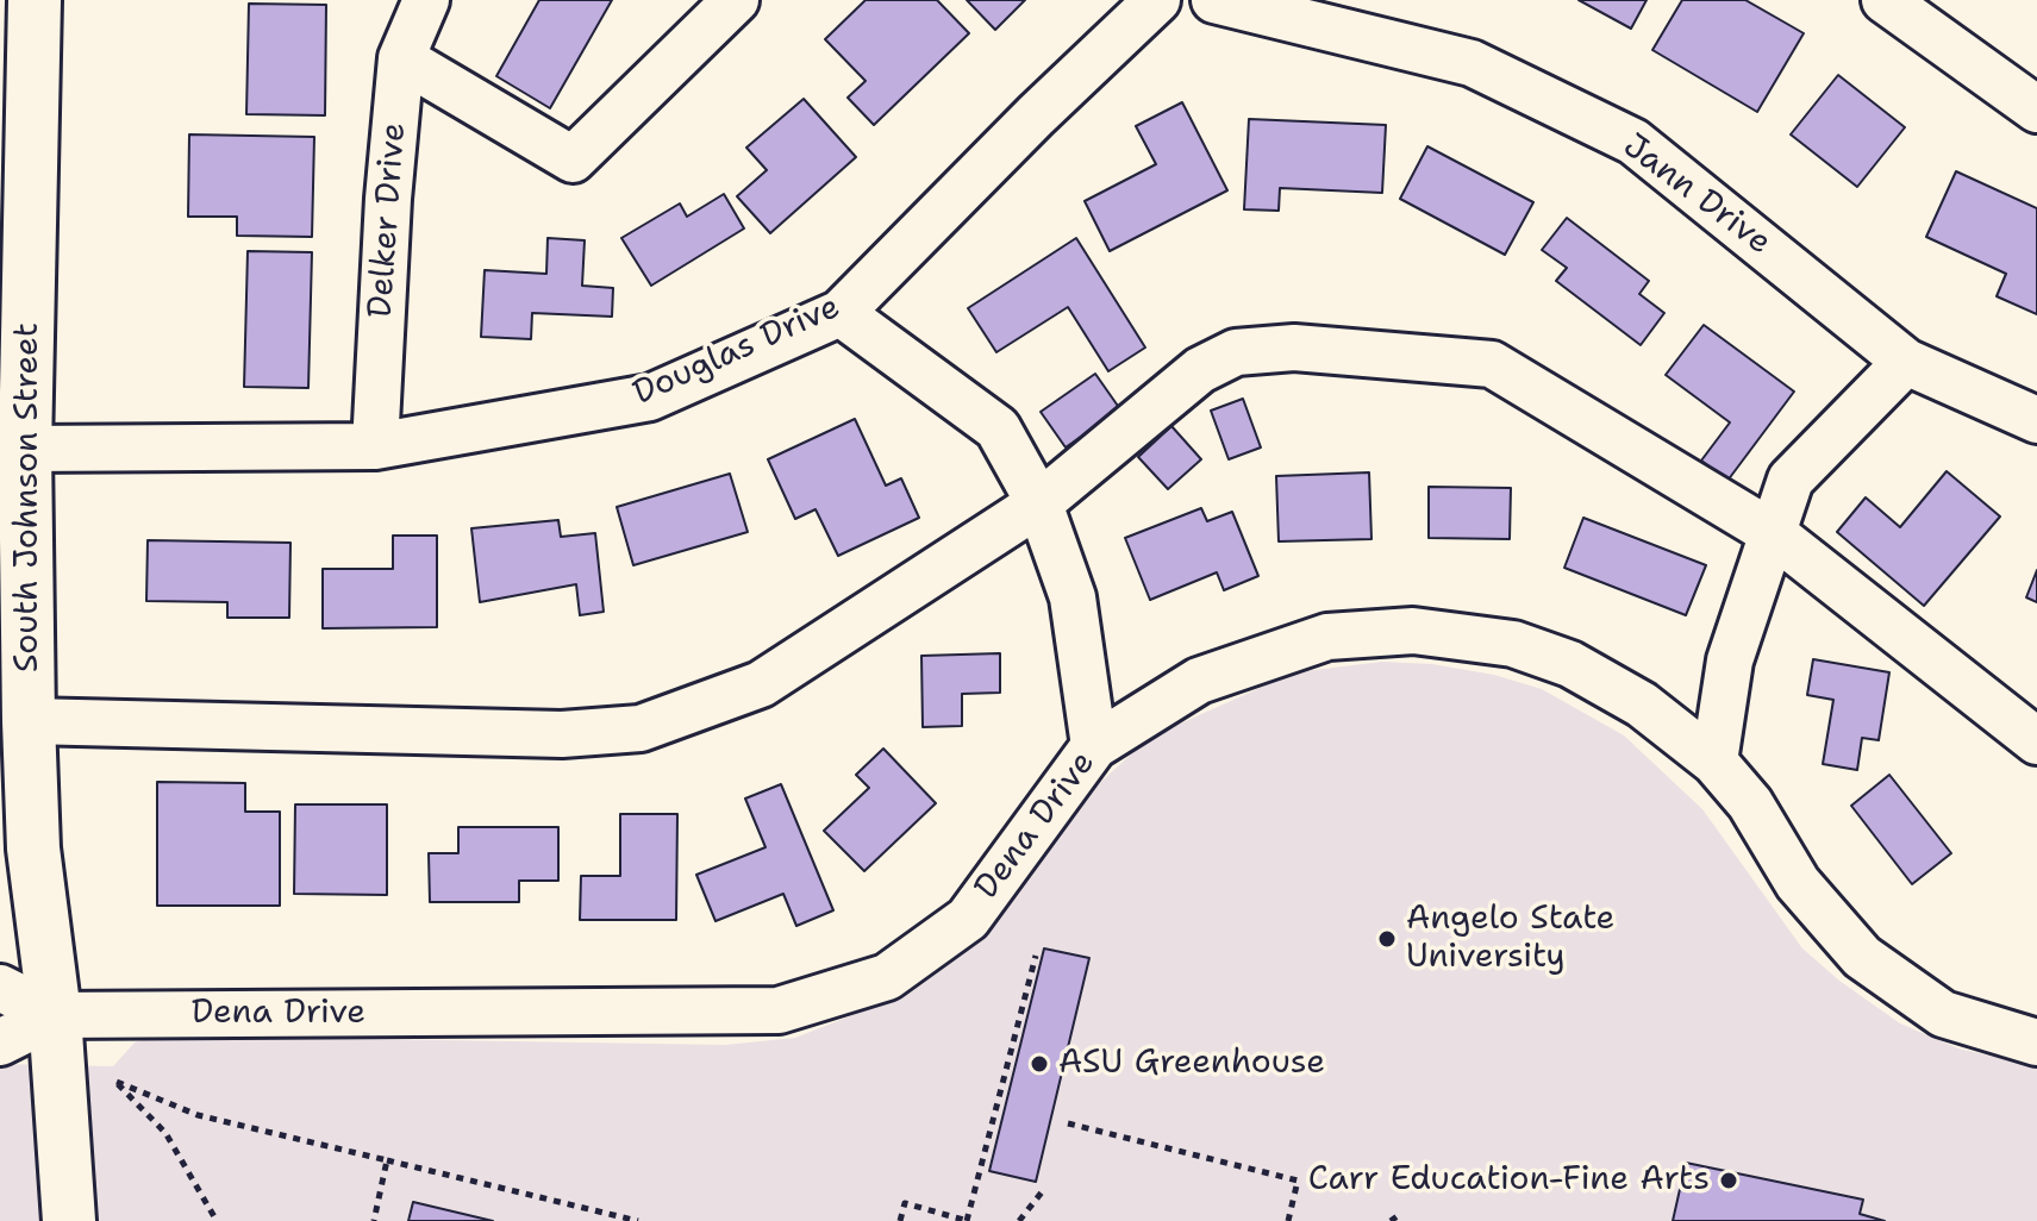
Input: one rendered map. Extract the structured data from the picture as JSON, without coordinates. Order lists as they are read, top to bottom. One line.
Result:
{"streets":{"main road":["South Johnson Street"],"street":["Jann Drive","Delker Drive","Douglas Drive","Dena Drive"]},"crossings":[["Delker Drive","Douglas Drive"],["Douglas Drive","South Johnson Street"],["South Johnson Street","Dena Drive"]],"places":["Angelo State University","ASU Greenhouse","Carr Education-Fine Arts"]}
